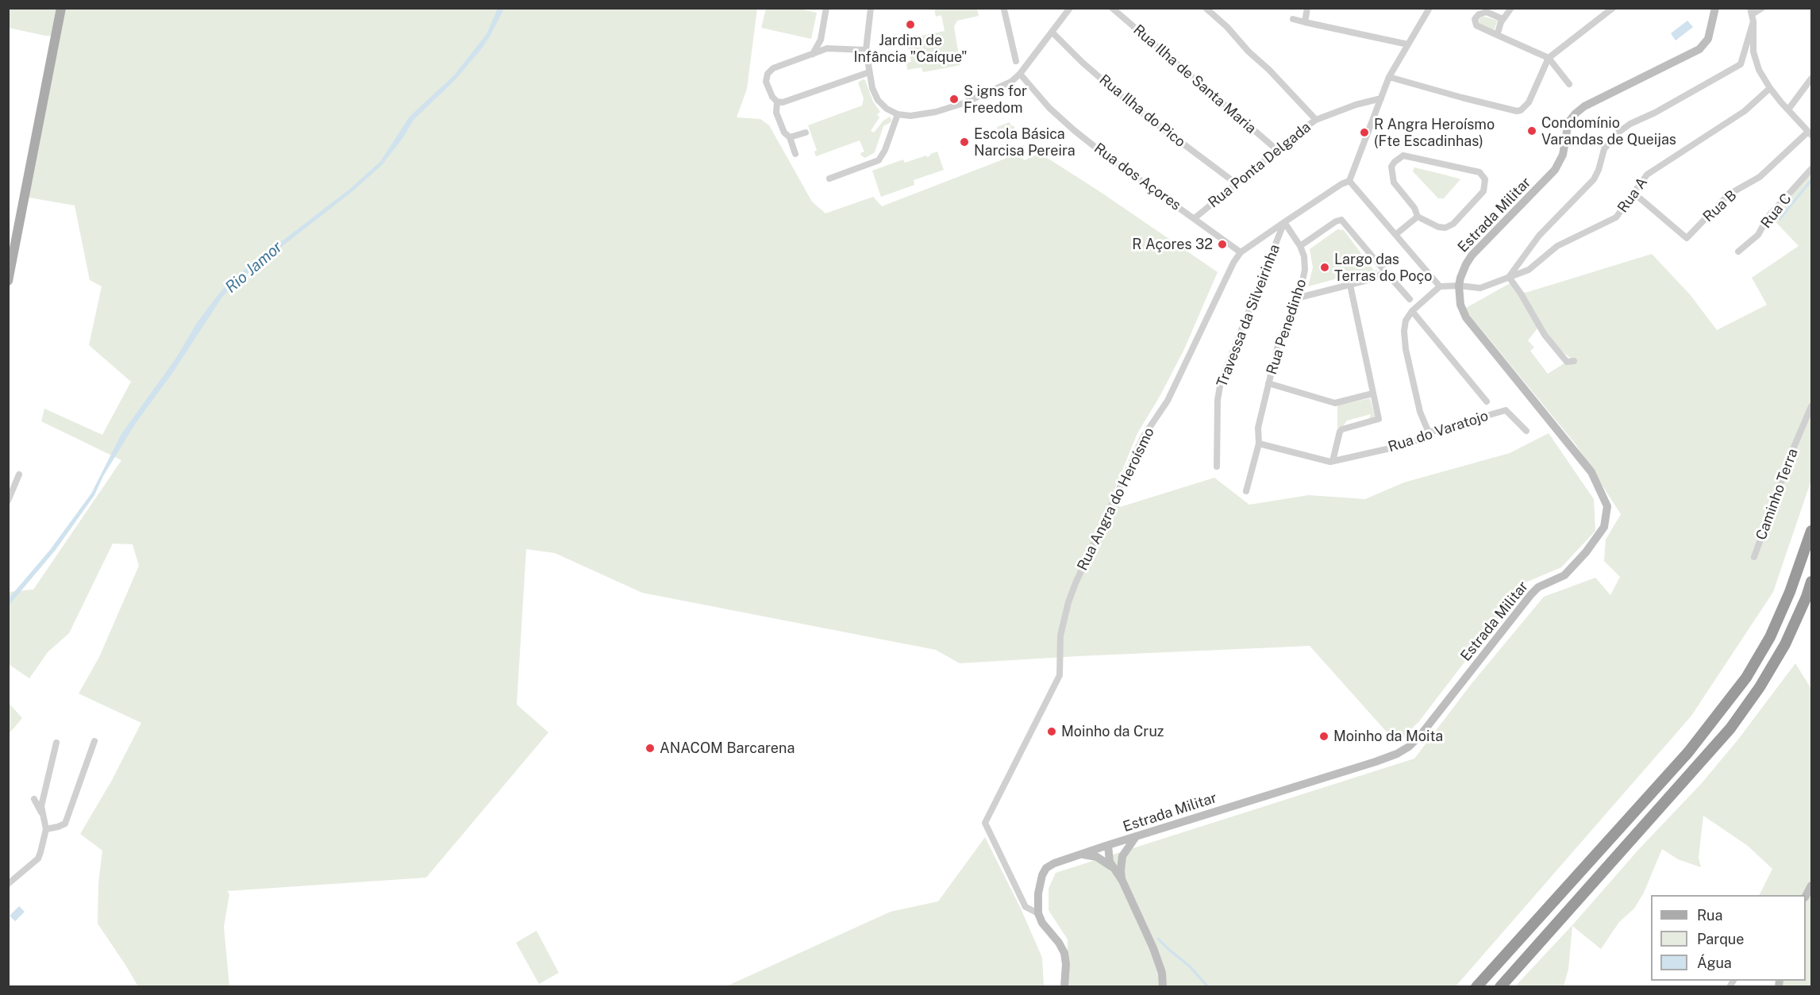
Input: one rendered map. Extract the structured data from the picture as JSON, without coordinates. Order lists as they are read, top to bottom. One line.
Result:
{"streets":{"street":["Rua Ilha de Santa Maria","Rua Ilha do Pico","Rua Ponta Delgada","Rua dos Açores","Rua A","Rua B","Rua C","Estrada Militar","Travessa da Silveirinha","Rua Penedinho","Rua do Varatojo","Caminho Terra","Rua Angra do Heroísmo"]},"crossings":[["Rua Ilha de Santa Maria","Rua Ponta Delgada"],["Rua Ilha do Pico","Rua Ponta Delgada"],["Rua Ponta Delgada","Rua dos Açores"],["Rua dos Açores","Rua Angra do Heroísmo"],["Rua A","Rua B"],["Rua A","Estrada Militar"],["Estrada Militar","Rua Angra do Heroísmo"],["Travessa da Silveirinha","Rua Penedinho"],["Travessa da Silveirinha","Rua Angra do Heroísmo"],["Rua Penedinho","Rua do Varatojo"],["Rua Penedinho","Rua Angra do Heroísmo"]],"water":["Rio Jamor"],"places":["Jardim de Infância \"Caíque\"","S igns for Freedom","Condomínio Varandas de Queijas","R Angra Heroísmo (Fte Escadinhas)","Escola Básica Narcisa Pereira","R Açores 32","Largo das Terras do Poço","Moinho da Cruz","Moinho da Moita","ANACOM Barcarena"],"legend":["Rua","Parque","Água"]}
